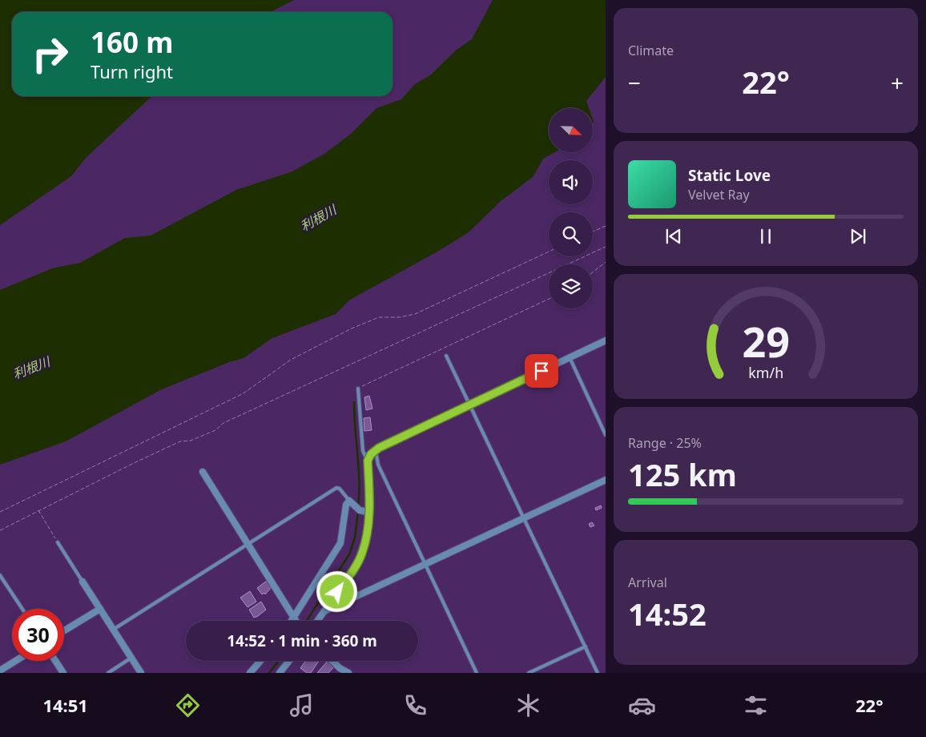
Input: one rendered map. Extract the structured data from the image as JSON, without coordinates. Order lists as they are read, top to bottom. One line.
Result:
{"water":["利根川"],"north":"bottom right","page":{"tile":["Climate",["Range · 25%","125 km"],["Arrival","14:52"]],"turn":["160 m","Turn right"],"heat":["−","22°","+"],"song":["Static Love","Velvet Ray"],"limit":"30","trip":"14:52 · 1 min · 360 m","tabs":["14:51","22°"],"gauge":["29","km/h"]}}
